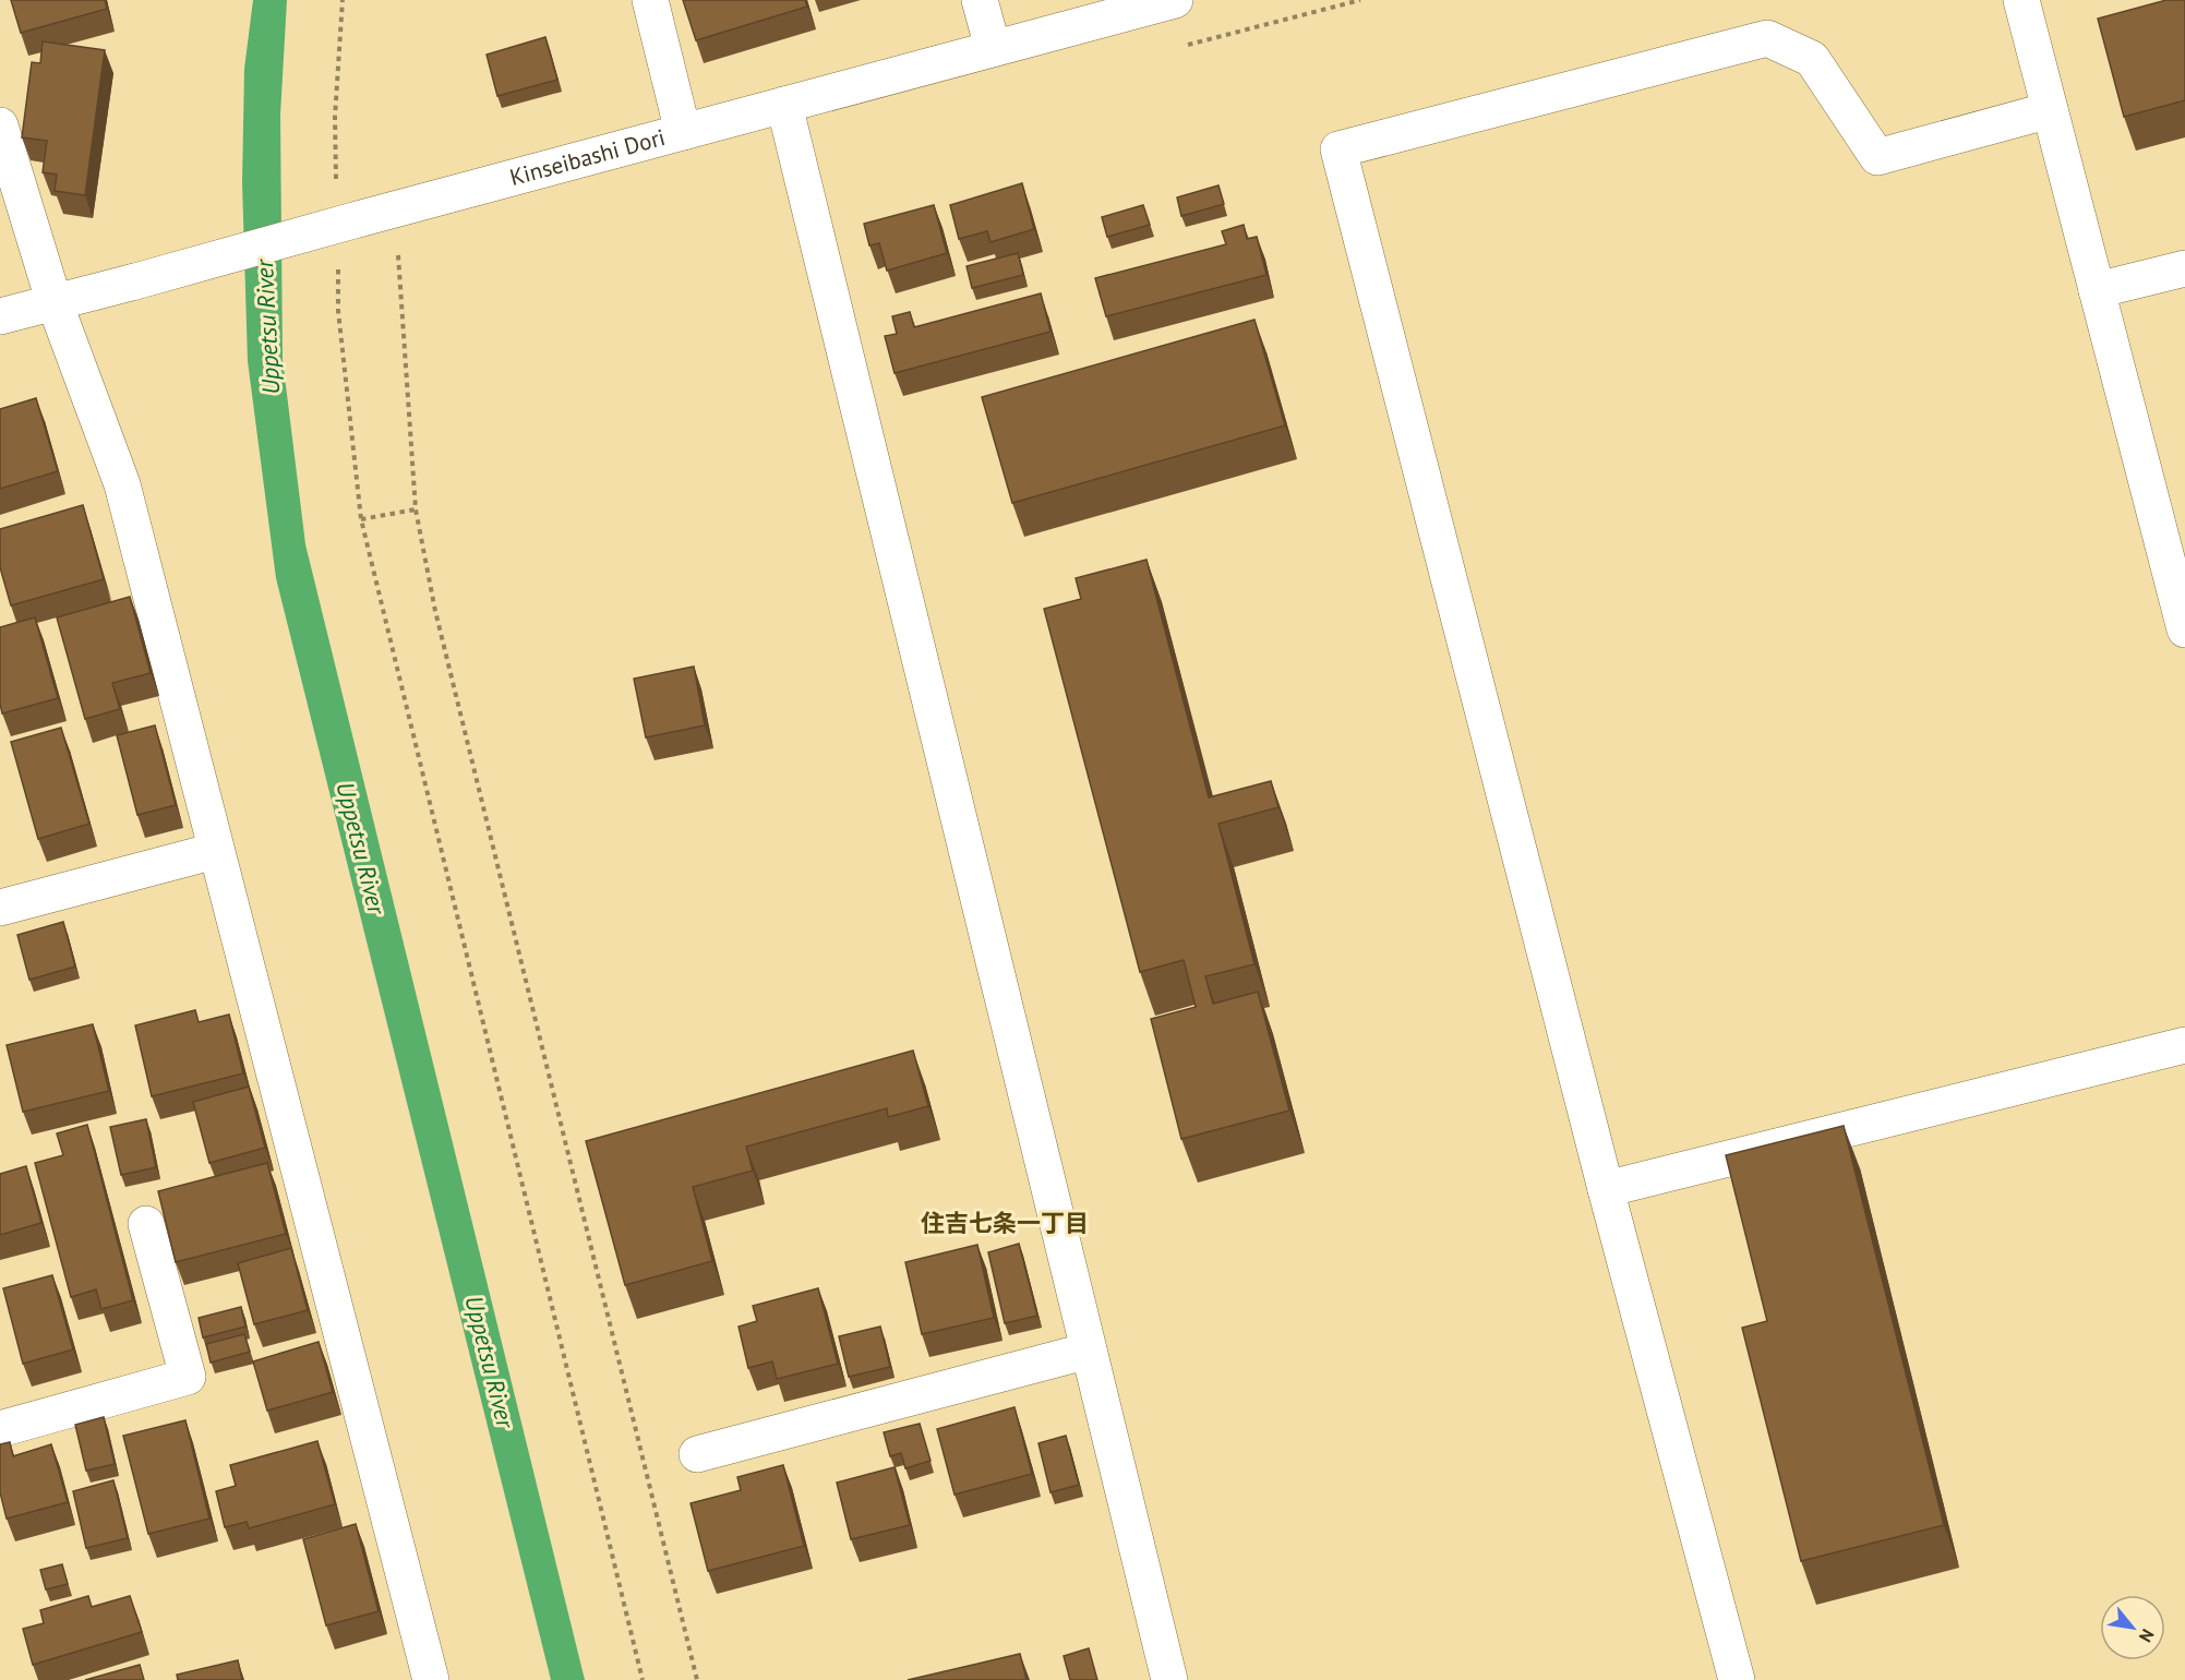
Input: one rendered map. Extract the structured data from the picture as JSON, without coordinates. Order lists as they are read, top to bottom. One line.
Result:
{"streets":{"street":["Kinseibashi Dori"]},"districts":["住吉七条一丁目"],"water":["Uppetsu River"],"north":"bottom right"}
